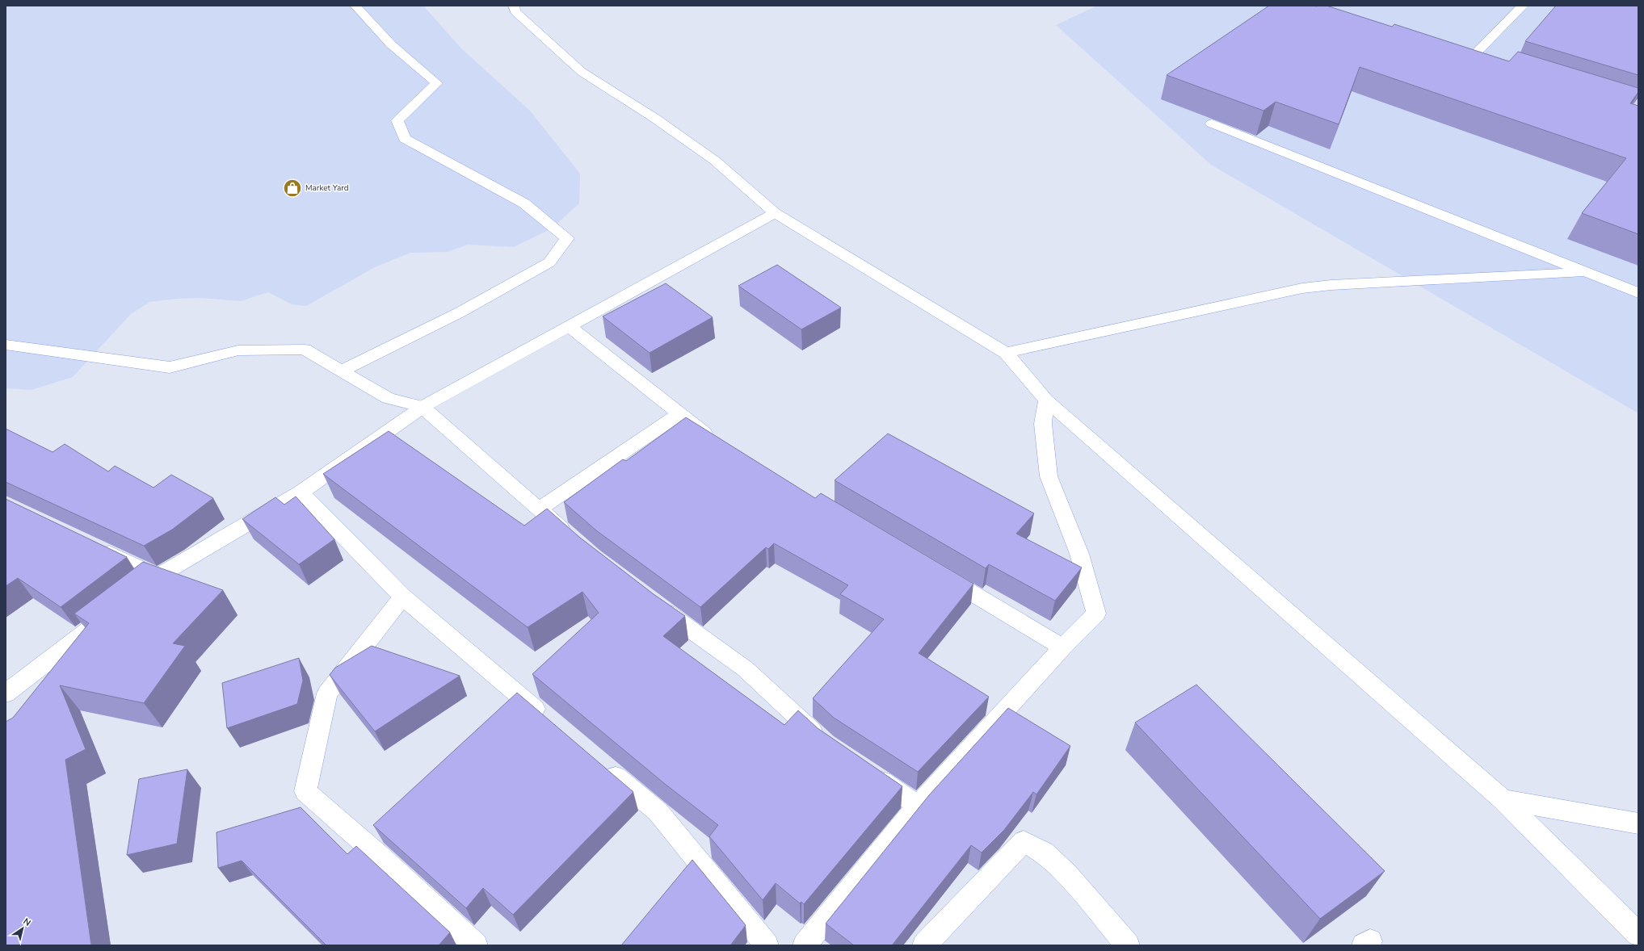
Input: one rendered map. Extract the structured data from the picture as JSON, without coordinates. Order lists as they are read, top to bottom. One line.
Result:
{"places":{"shop":["Market Yard"]},"north":"top right"}
